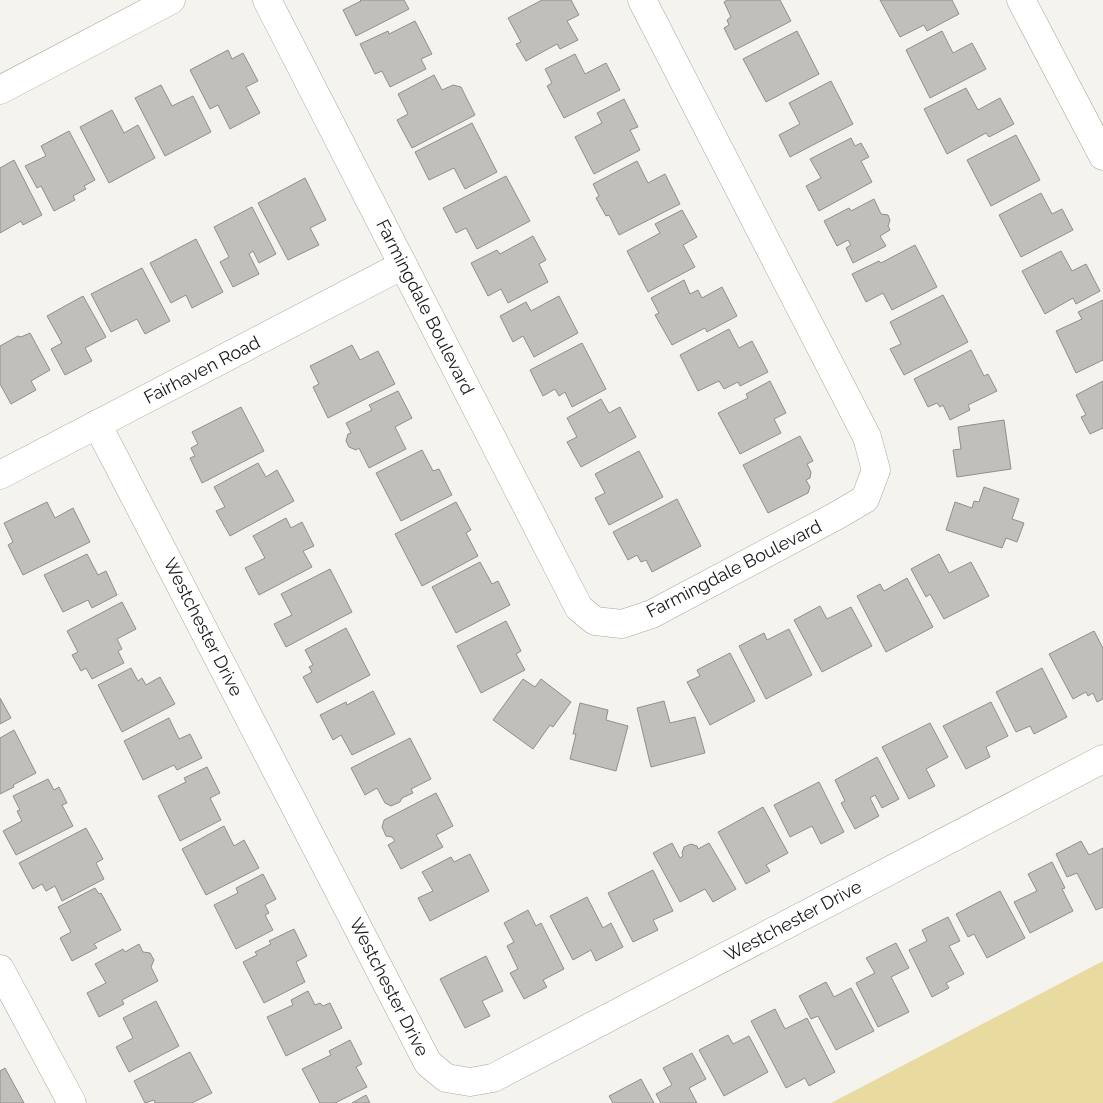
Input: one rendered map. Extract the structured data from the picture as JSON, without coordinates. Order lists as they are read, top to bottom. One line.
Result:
{"streets":{"street":["Farmingdale Boulevard","Fairhaven Road","Westchester Drive"]},"crossings":[["Farmingdale Boulevard","Fairhaven Road"],["Fairhaven Road","Westchester Drive"]]}
